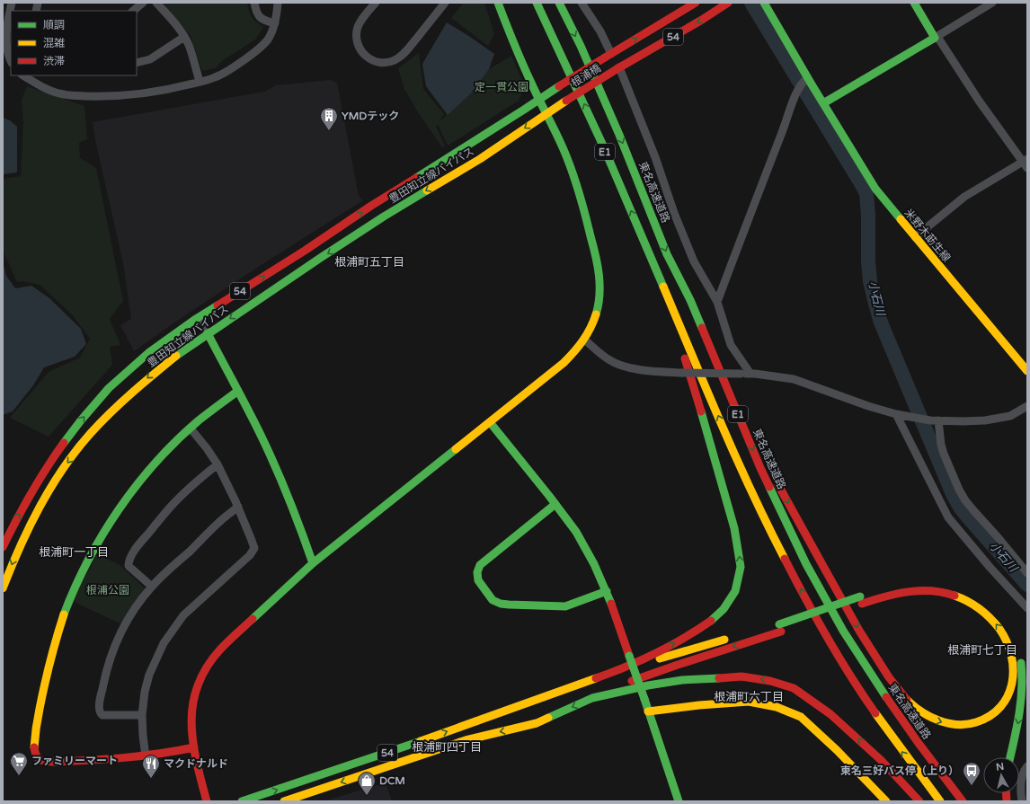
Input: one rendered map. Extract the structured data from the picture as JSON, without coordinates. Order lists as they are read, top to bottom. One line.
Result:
{"streets":{"main road":["54","根浦橋","E1","豊田知立線バイパス","東名高速道路","米野木莇生線"]},"crossings":[["54","根浦橋"],["根浦橋","豊田知立線バイパス"]],"districts":["根浦町五丁目","根浦町一丁目","根浦町七丁目","根浦町六丁目","根浦町四丁目"],"water":["小石川"],"parks":["定一貫公園","根浦公園"],"places":{"building":["YMDテック"],"supermarket":["ファミリーマート"],"restaurant":["マクドナルド"],"bus stop":["東名三好バス停（上り）"],"shop":["DCM"]},"legend":["順調","混雑","渋滞"],"north":"top"}
